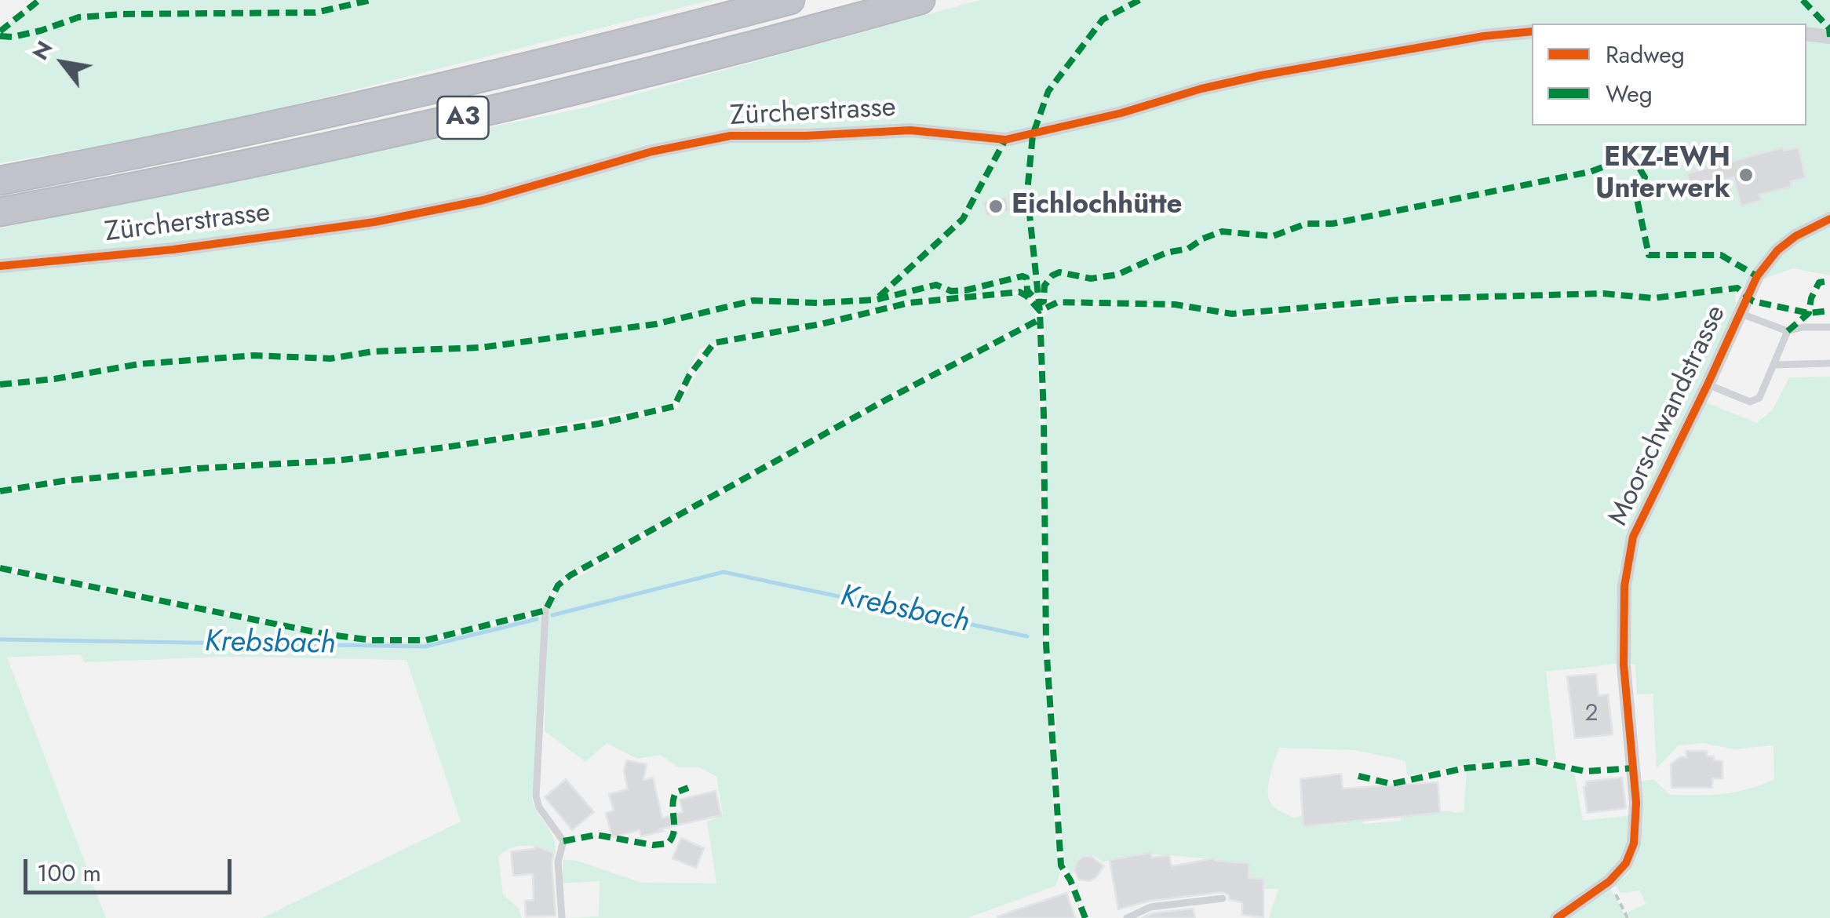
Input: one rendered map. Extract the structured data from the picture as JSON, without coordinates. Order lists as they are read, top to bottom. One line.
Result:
{"streets":{"highway":["A3"],"street":["Zürcherstrasse","Moorschwandstrasse"]},"water":["Krebsbach"],"places":["EKZ-EWH Unterwerk","Eichlochhütte"],"house_numbers":["2"],"legend":["Radweg","Weg"],"scale_bar":"100 m","north":"top left"}
